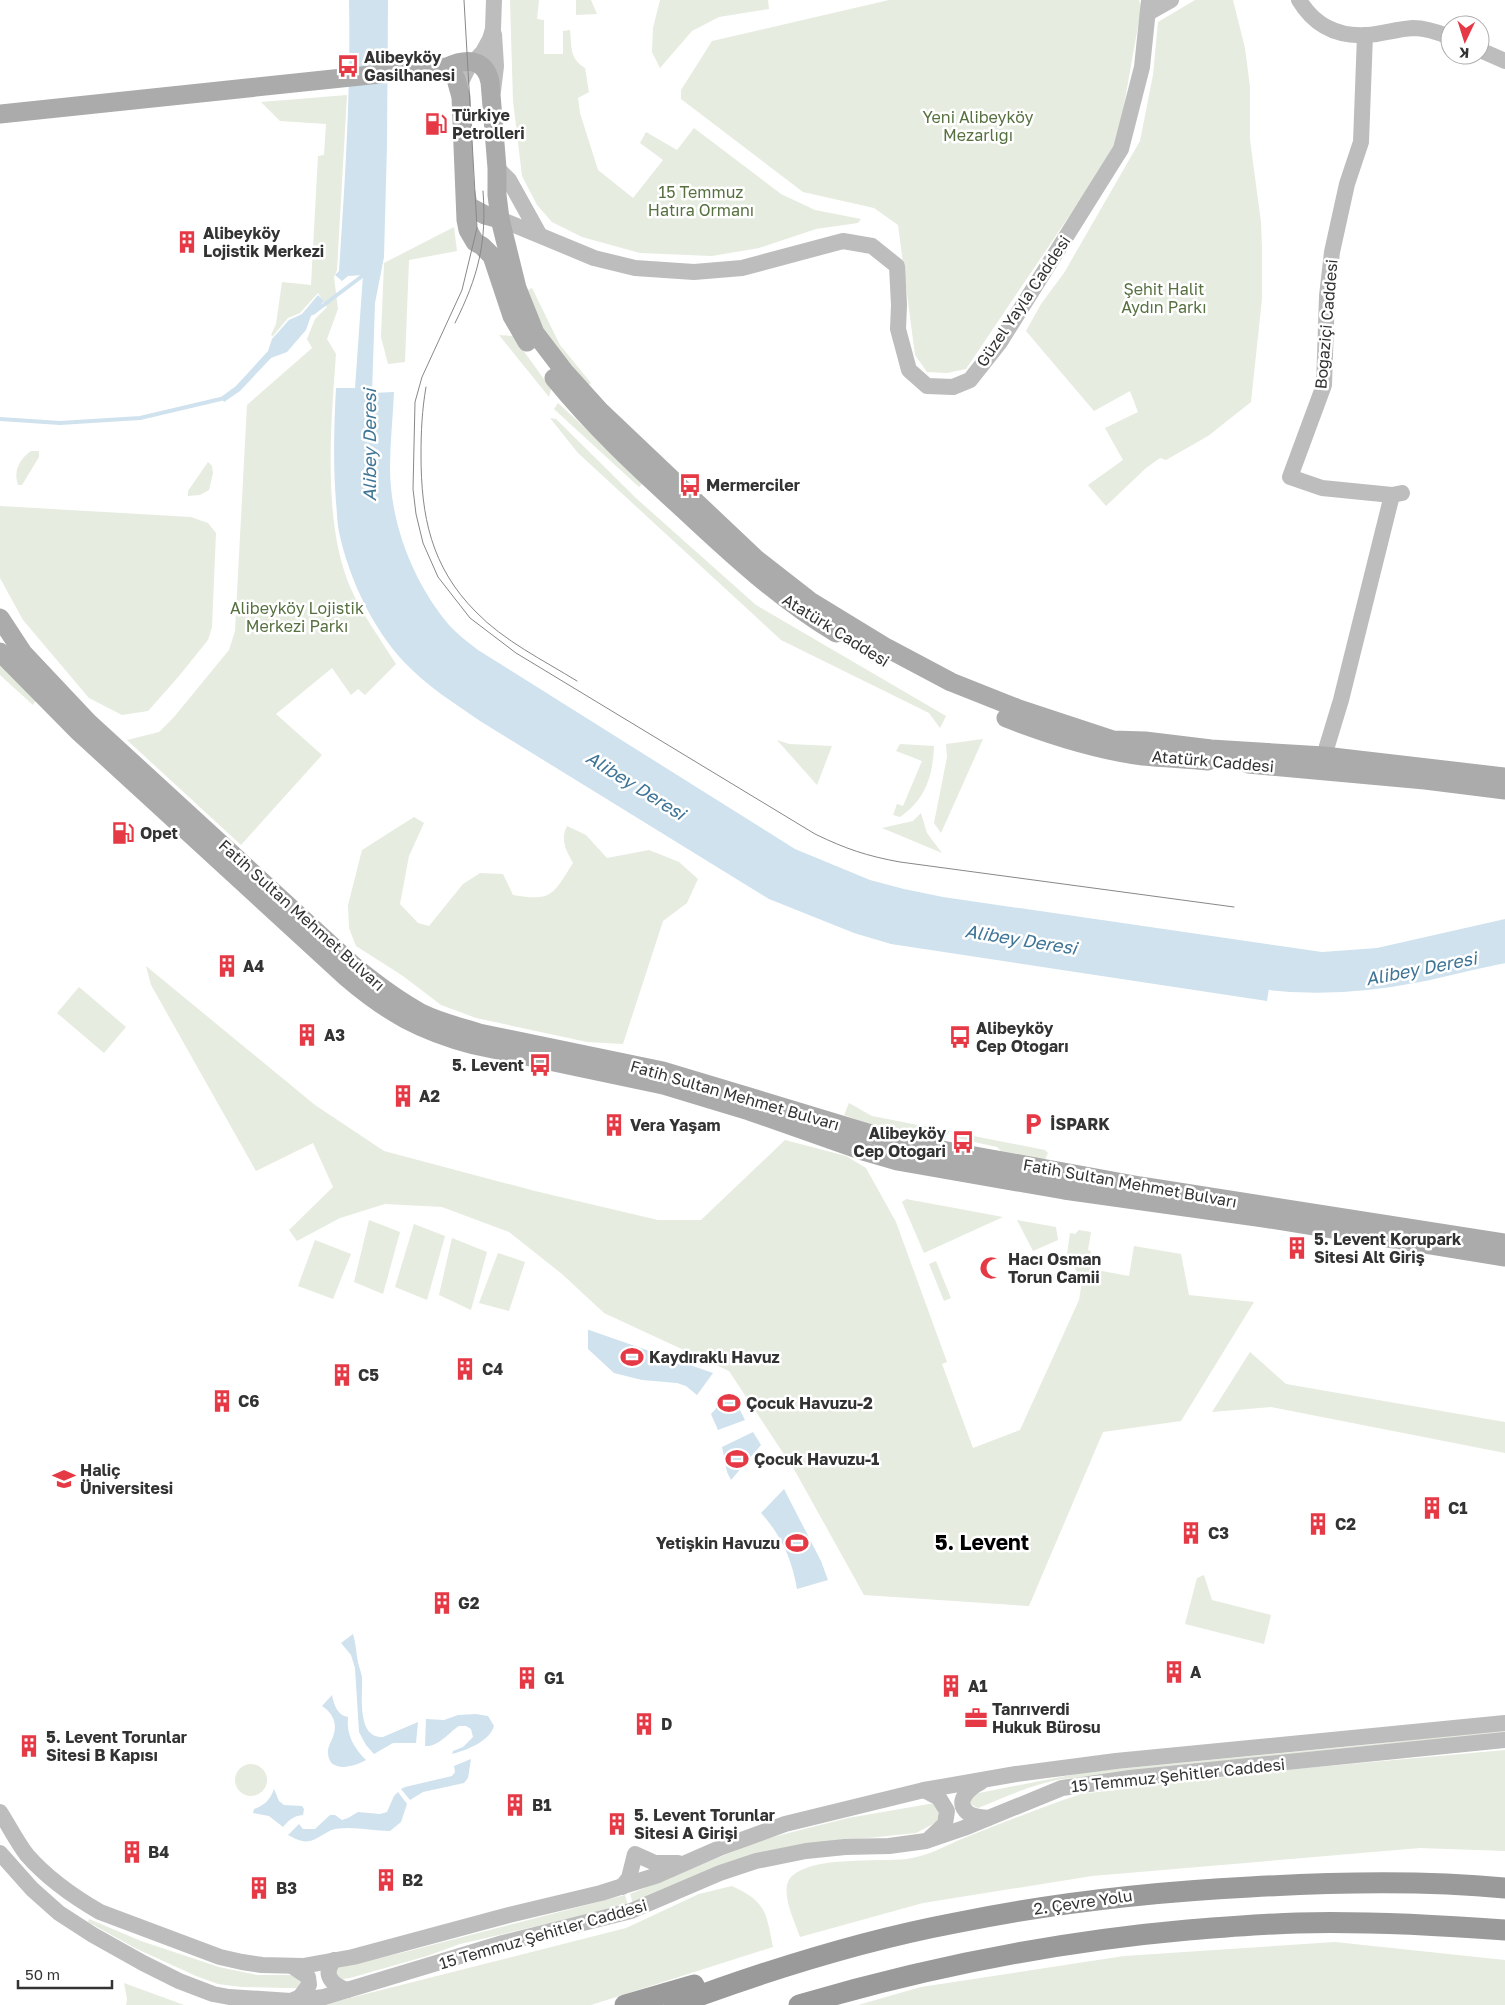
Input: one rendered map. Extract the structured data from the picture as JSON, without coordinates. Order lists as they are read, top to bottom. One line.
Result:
{"streets":{"highway":["2. Çevre Yolu"],"main road":["Güzel Yayla Caddesi","Boğaziçi Caddesi","Atatürk Caddesi","Fatih Sultan Mehmet Bulvarı","15 Temmuz Şehitler Caddesi"]},"crossings":[["Boğaziçi Caddesi","Atatürk Caddesi"]],"districts":["5. Levent"],"water":["Alibey Deresi"],"parks":["Yeni Alibeyköy Mezarlığı","15 Temmuz Hatıra Ormanı","Şehit Halit Aydın Parkı","Alibeyköy Lojistik Merkezi Parkı"],"places":{"bus stop":["Alibeyköy Gasilhanesi","Mermerciler","Alibeyköy Cep Otogarı","5. Levent","Alibeyköy Cep Otogari"],"fuel station":["Türkiye Petrolleri","Opet"],"building":["Alibeyköy Lojistik Merkezi","A4","A3","A2","Vera Yaşam","5. Levent Korupark Sitesi Alt Giriş","C4","C5","C6","C1","C2","C3","G2","A","G1","A1","D","5. Levent Torunlar Sitesi B Kapısı","B1","5. Levent Torunlar Sitesi A Girişi","B4","B2","B3"],"parking":["İSPARK"],"mosque":["Hacı Osman Torun Camii"],"sports":["Kaydıraklı Havuz","Çocuk Havuzu-2","Çocuk Havuzu-1","Yetişkin Havuzu"],"school or university":["Haliç Üniversitesi"],"office":["Tanrıverdi Hukuk Bürosu"]},"scale_bar":"50 m","north":"bottom"}
